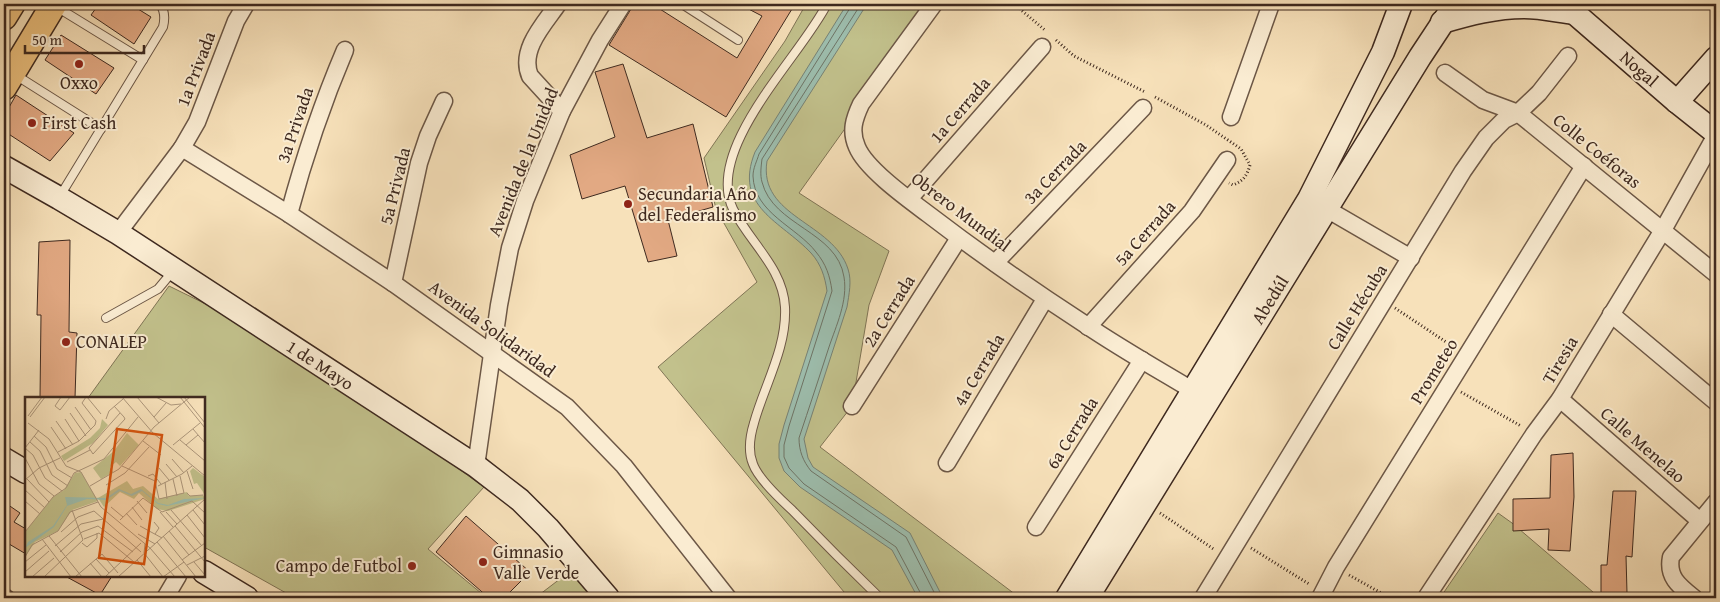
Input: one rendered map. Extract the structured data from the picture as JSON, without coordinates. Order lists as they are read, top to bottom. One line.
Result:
{"streets":{"street":["1a Privada","Nogal","1a Cerrada","3a Privada","Colle Coéforas","Avenida de la Unidad","3a Cerrada","5a Privada","Obrero Mundial","5a Cerrada","Abedúl","Calle Hécuba","2a Cerrada","Avenida Solidaridad","Tiresia","1 de Mayo","4a Cerrada","Prometeo","6a Cerrada","Calle Menelao"]},"crossings":[["1a Privada","Avenida Solidaridad"],["1a Privada","1 de Mayo"],["Nogal","Tiresia"],["1a Cerrada","Obrero Mundial"],["3a Privada","Avenida Solidaridad"],["Colle Coéforas","Calle Hécuba"],["Colle Coéforas","Tiresia"],["Colle Coéforas","Prometeo"],["Avenida de la Unidad","Avenida Solidaridad"],["Avenida de la Unidad","1 de Mayo"],["3a Cerrada","Obrero Mundial"],["5a Privada","Avenida Solidaridad"],["Obrero Mundial","5a Cerrada"],["Obrero Mundial","Abedúl"],["Obrero Mundial","2a Cerrada"],["Obrero Mundial","4a Cerrada"],["Obrero Mundial","6a Cerrada"],["Tiresia","Calle Menelao"]],"places":["Oxxo","First Cash","Secundaria Año del Federalismo","CONALEP","Gimnasio Valle Verde","Campo de Futbol"],"scale_bar":"50 m"}
